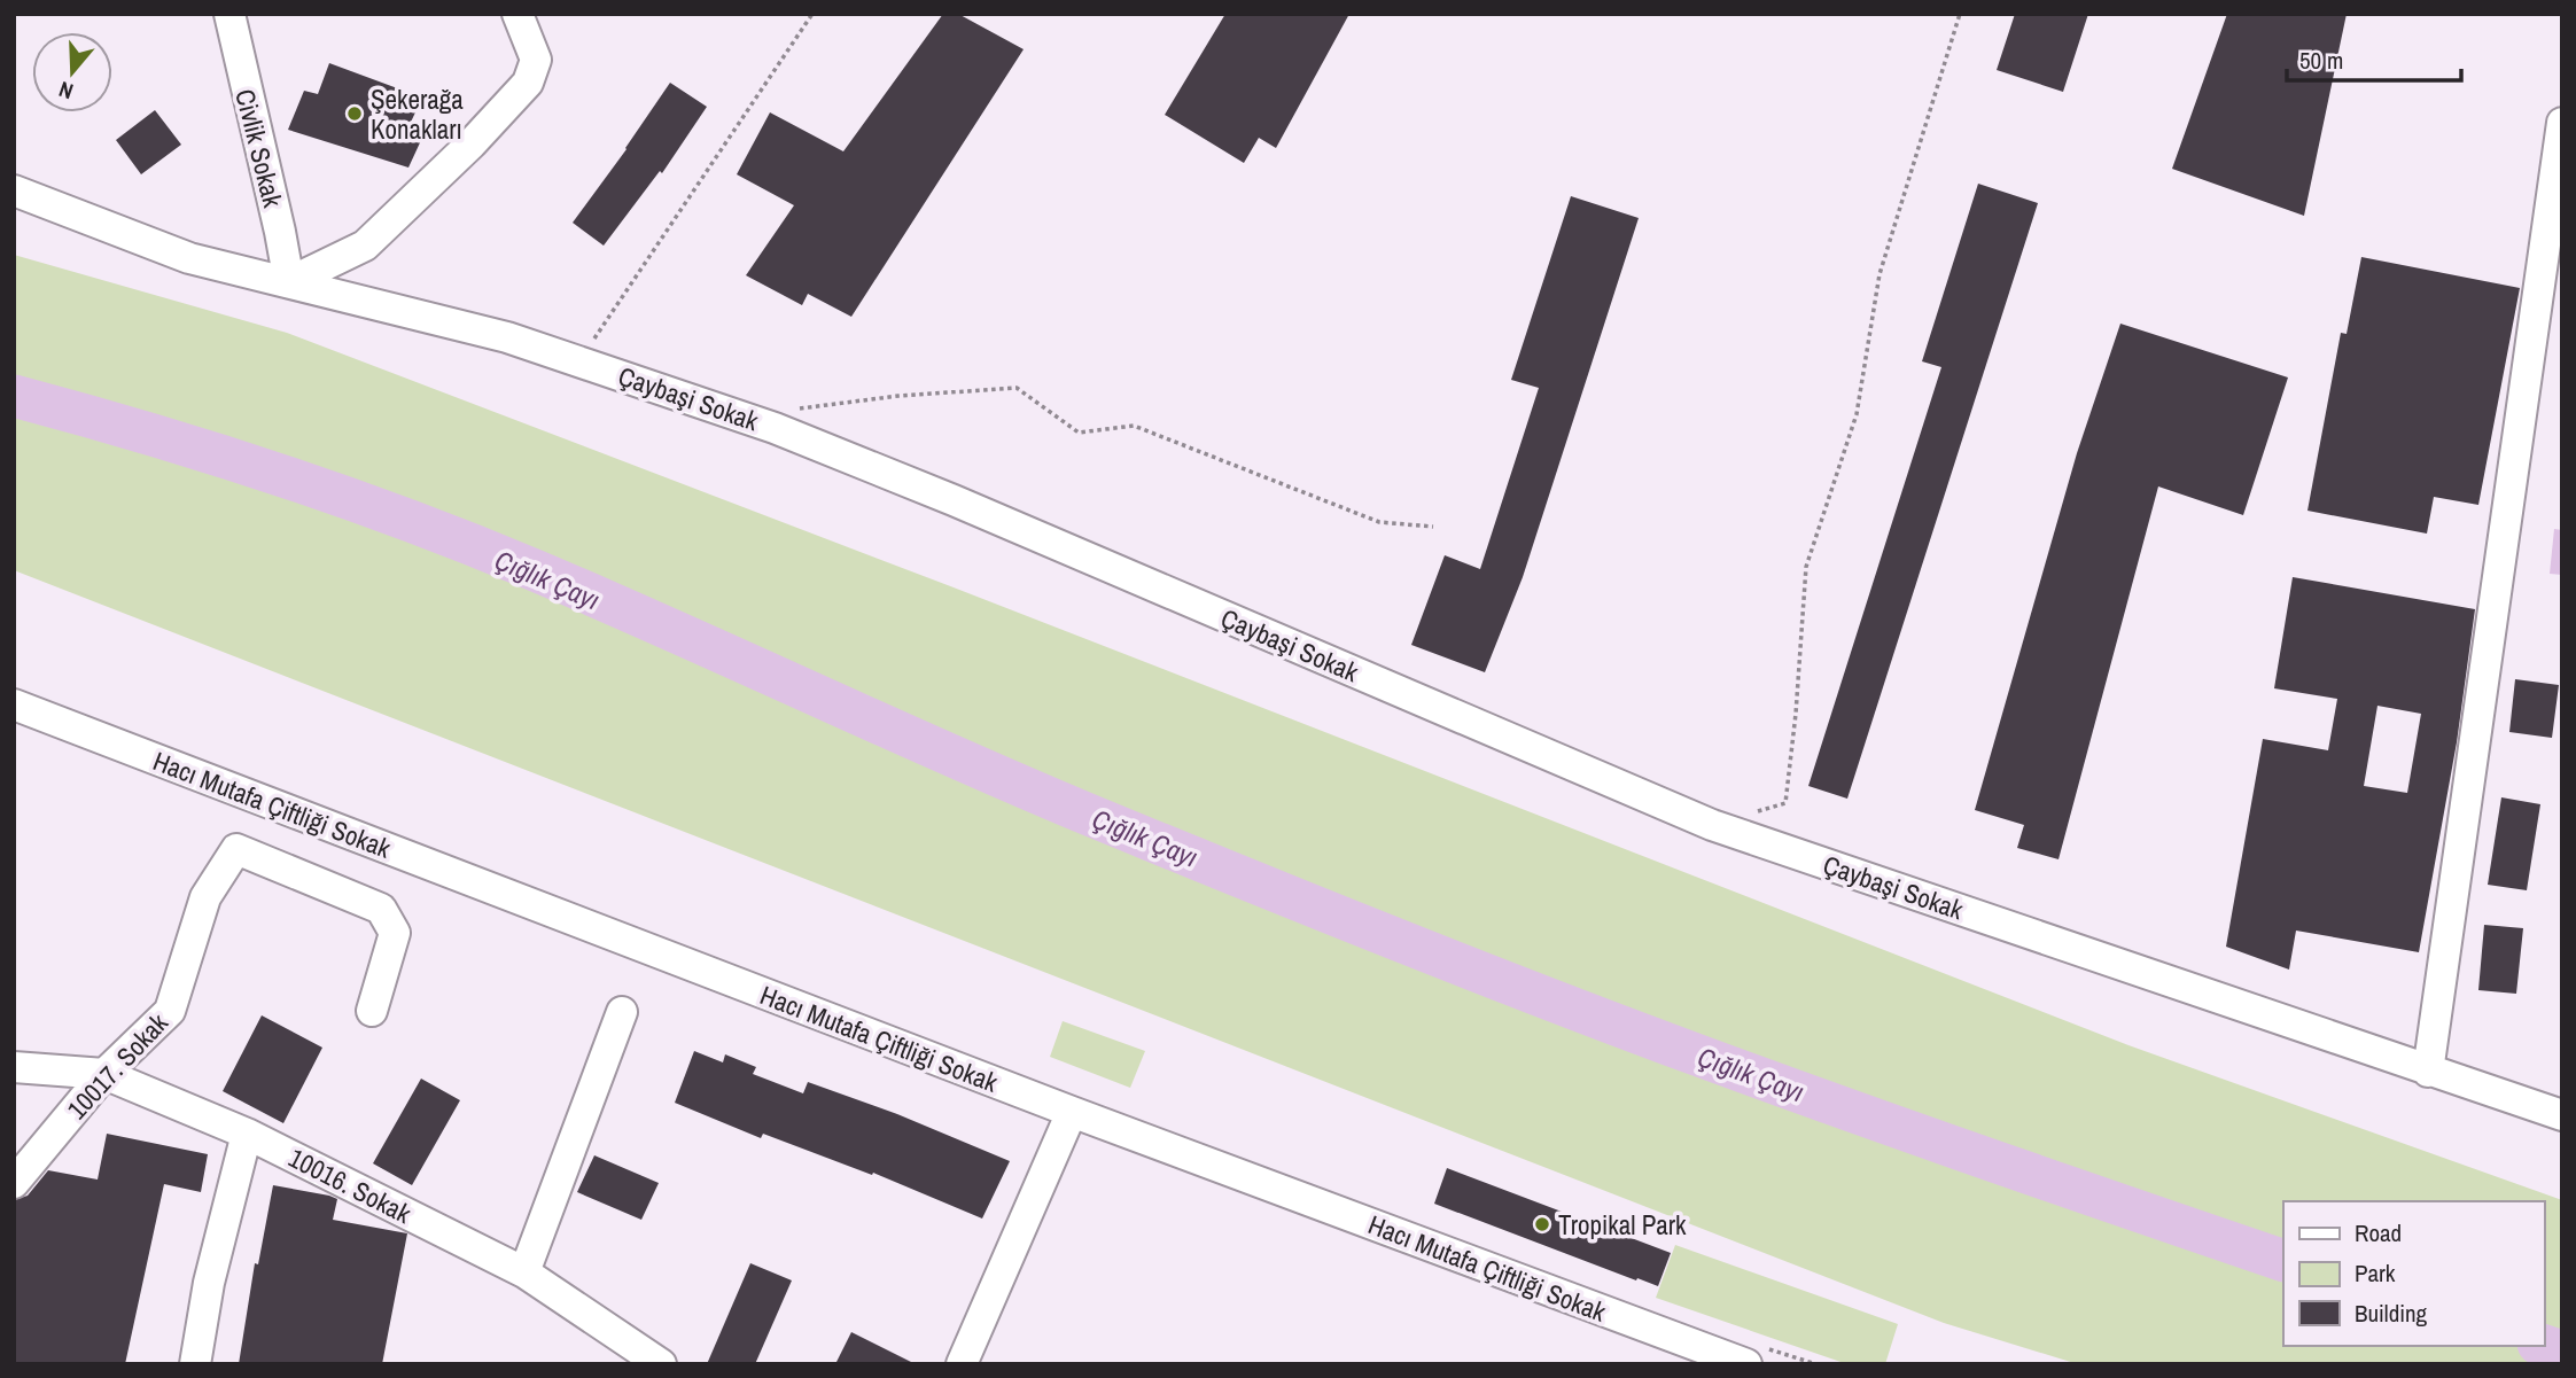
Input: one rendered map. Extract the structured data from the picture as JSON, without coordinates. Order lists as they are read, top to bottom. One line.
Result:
{"streets":{"street":["Civlik Sokak","Çaybaşi Sokak","Hacı Mutafa Çiftliği Sokak","10017. Sokak","10016. Sokak"]},"crossings":[["Civlik Sokak","Çaybaşi Sokak"],["10017. Sokak","10016. Sokak"]],"water":["Çığlık Çayı"],"places":["Şekerağa Konakları","Tropikal Park"],"legend":["Road","Park","Building"],"scale_bar":"50 m","north":"bottom"}
